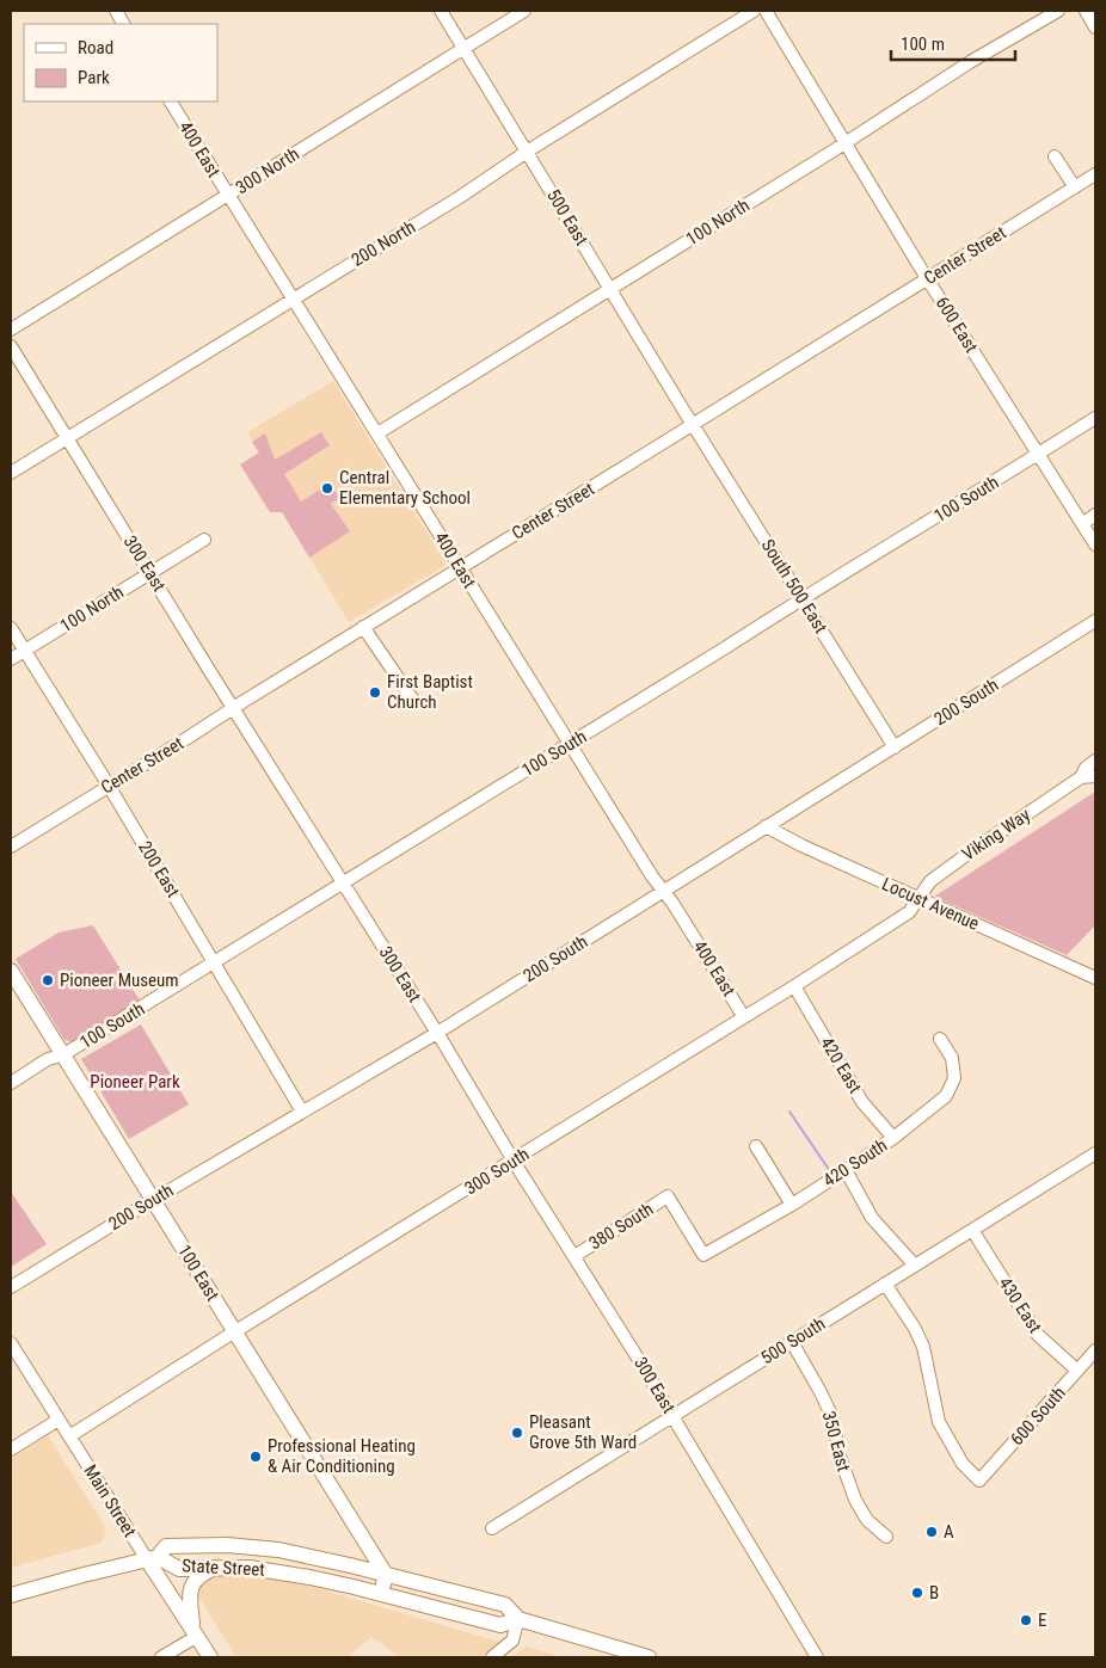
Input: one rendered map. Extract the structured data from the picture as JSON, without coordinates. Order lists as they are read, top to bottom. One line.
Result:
{"streets":{"main road":["100 East","Main Street","State Street"],"street":["400 East","300 North","500 East","100 North","200 North","Center Street","600 East","100 South","300 East","South 500 East","200 South","Viking Way","200 East","Locust Avenue","420 East","420 South","300 South","380 South","430 East","500 South","600 South","350 East"]},"crossings":[["400 East","300 North"],["400 East","100 North"],["400 East","200 North"],["400 East","Center Street"],["400 East","100 South"],["400 East","200 South"],["400 East","300 South"],["300 North","500 East"],["500 East","100 North"],["500 East","200 North"],["500 East","Center Street"],["500 East","South 500 East"],["100 North","600 East"],["100 North","300 East"],["100 North","200 East"],["200 North","300 East"],["Center Street","600 East"],["Center Street","300 East"],["Center Street","South 500 East"],["Center Street","200 East"],["600 East","100 South"],["100 South","300 East"],["100 South","South 500 East"],["100 South","200 East"],["100 South","100 East"],["300 East","200 South"],["300 East","300 South"],["300 East","380 South"],["300 East","500 South"],["South 500 East","200 South"],["200 South","200 East"],["200 South","Locust Avenue"],["200 South","100 East"],["Viking Way","Locust Avenue"],["Viking Way","300 South"],["Locust Avenue","300 South"],["420 East","420 South"],["420 East","300 South"],["420 South","380 South"],["300 South","100 East"],["300 South","Main Street"],["100 East","State Street"],["430 East","500 South"],["430 East","600 South"],["500 South","600 South"],["500 South","350 East"],["Main Street","State Street"]],"parks":["Pioneer Park"],"places":["Central Elementary School","First Baptist Church","Pioneer Museum","Pleasant Grove 5th Ward","Professional Heating & Air Conditioning","A","B","E"],"legend":["Road","Park"],"scale_bar":"100 m"}
